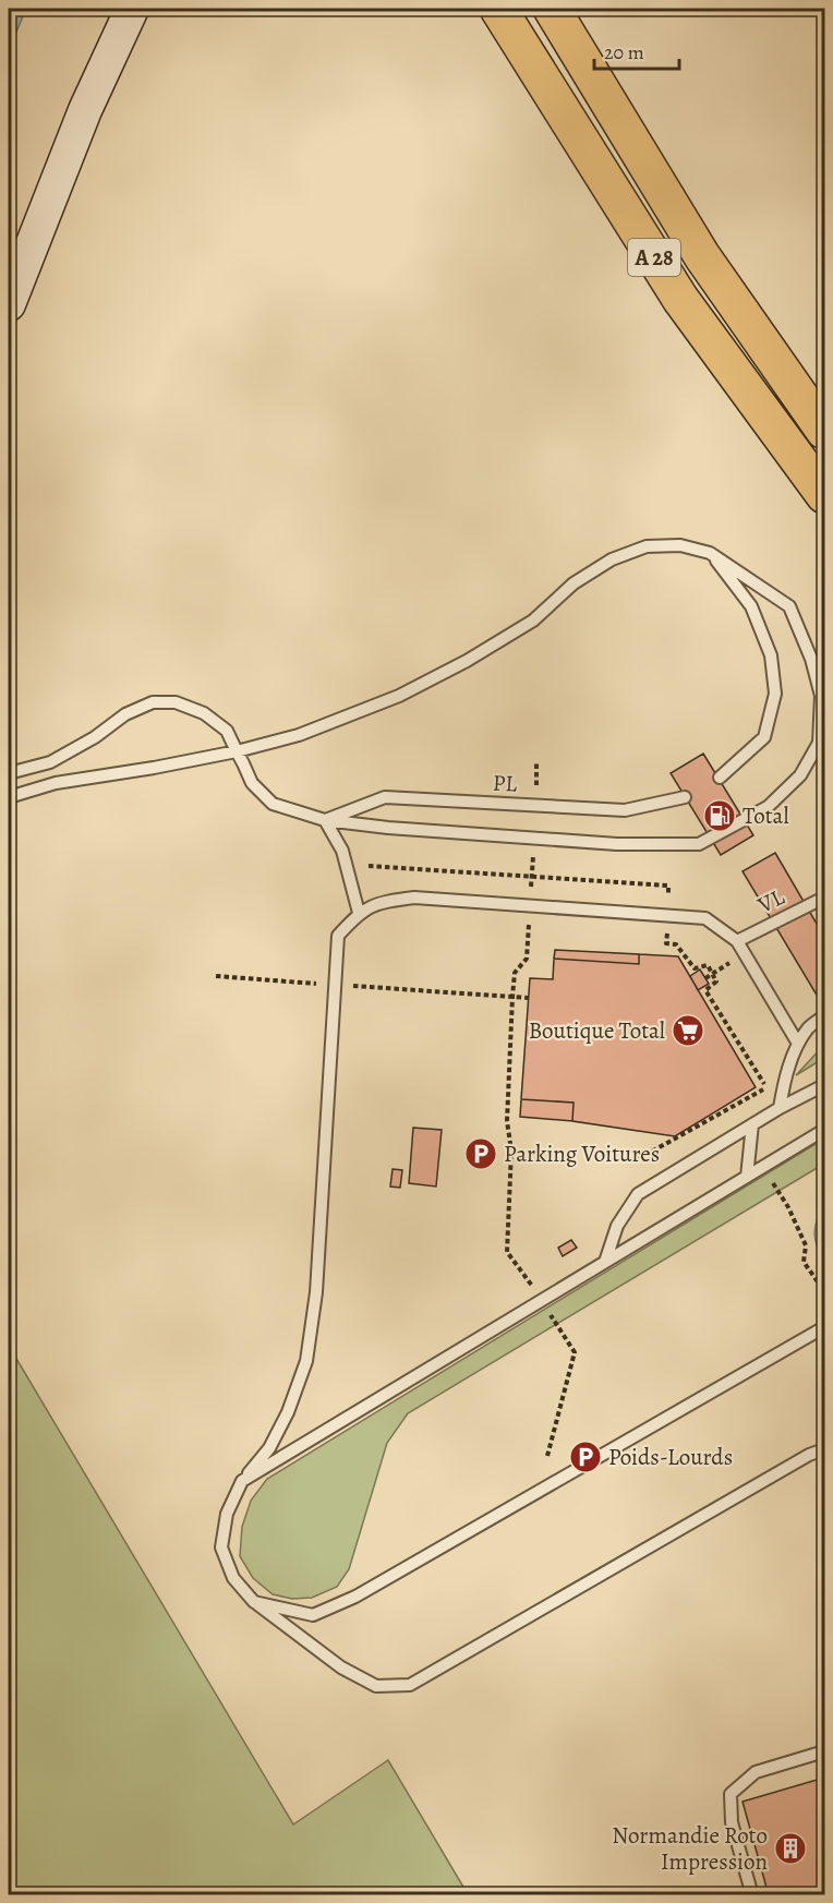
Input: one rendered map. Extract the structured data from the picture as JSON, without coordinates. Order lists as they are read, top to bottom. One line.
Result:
{"streets":{"highway":["A 28"],"lane":["PL","VL"]},"places":{"fuel station":["Total"],"supermarket":["Boutique Total"],"parking":["Parking Voitures","Poids-Lourds"],"building":["Normandie Roto Impression"]},"scale_bar":"20 m"}
